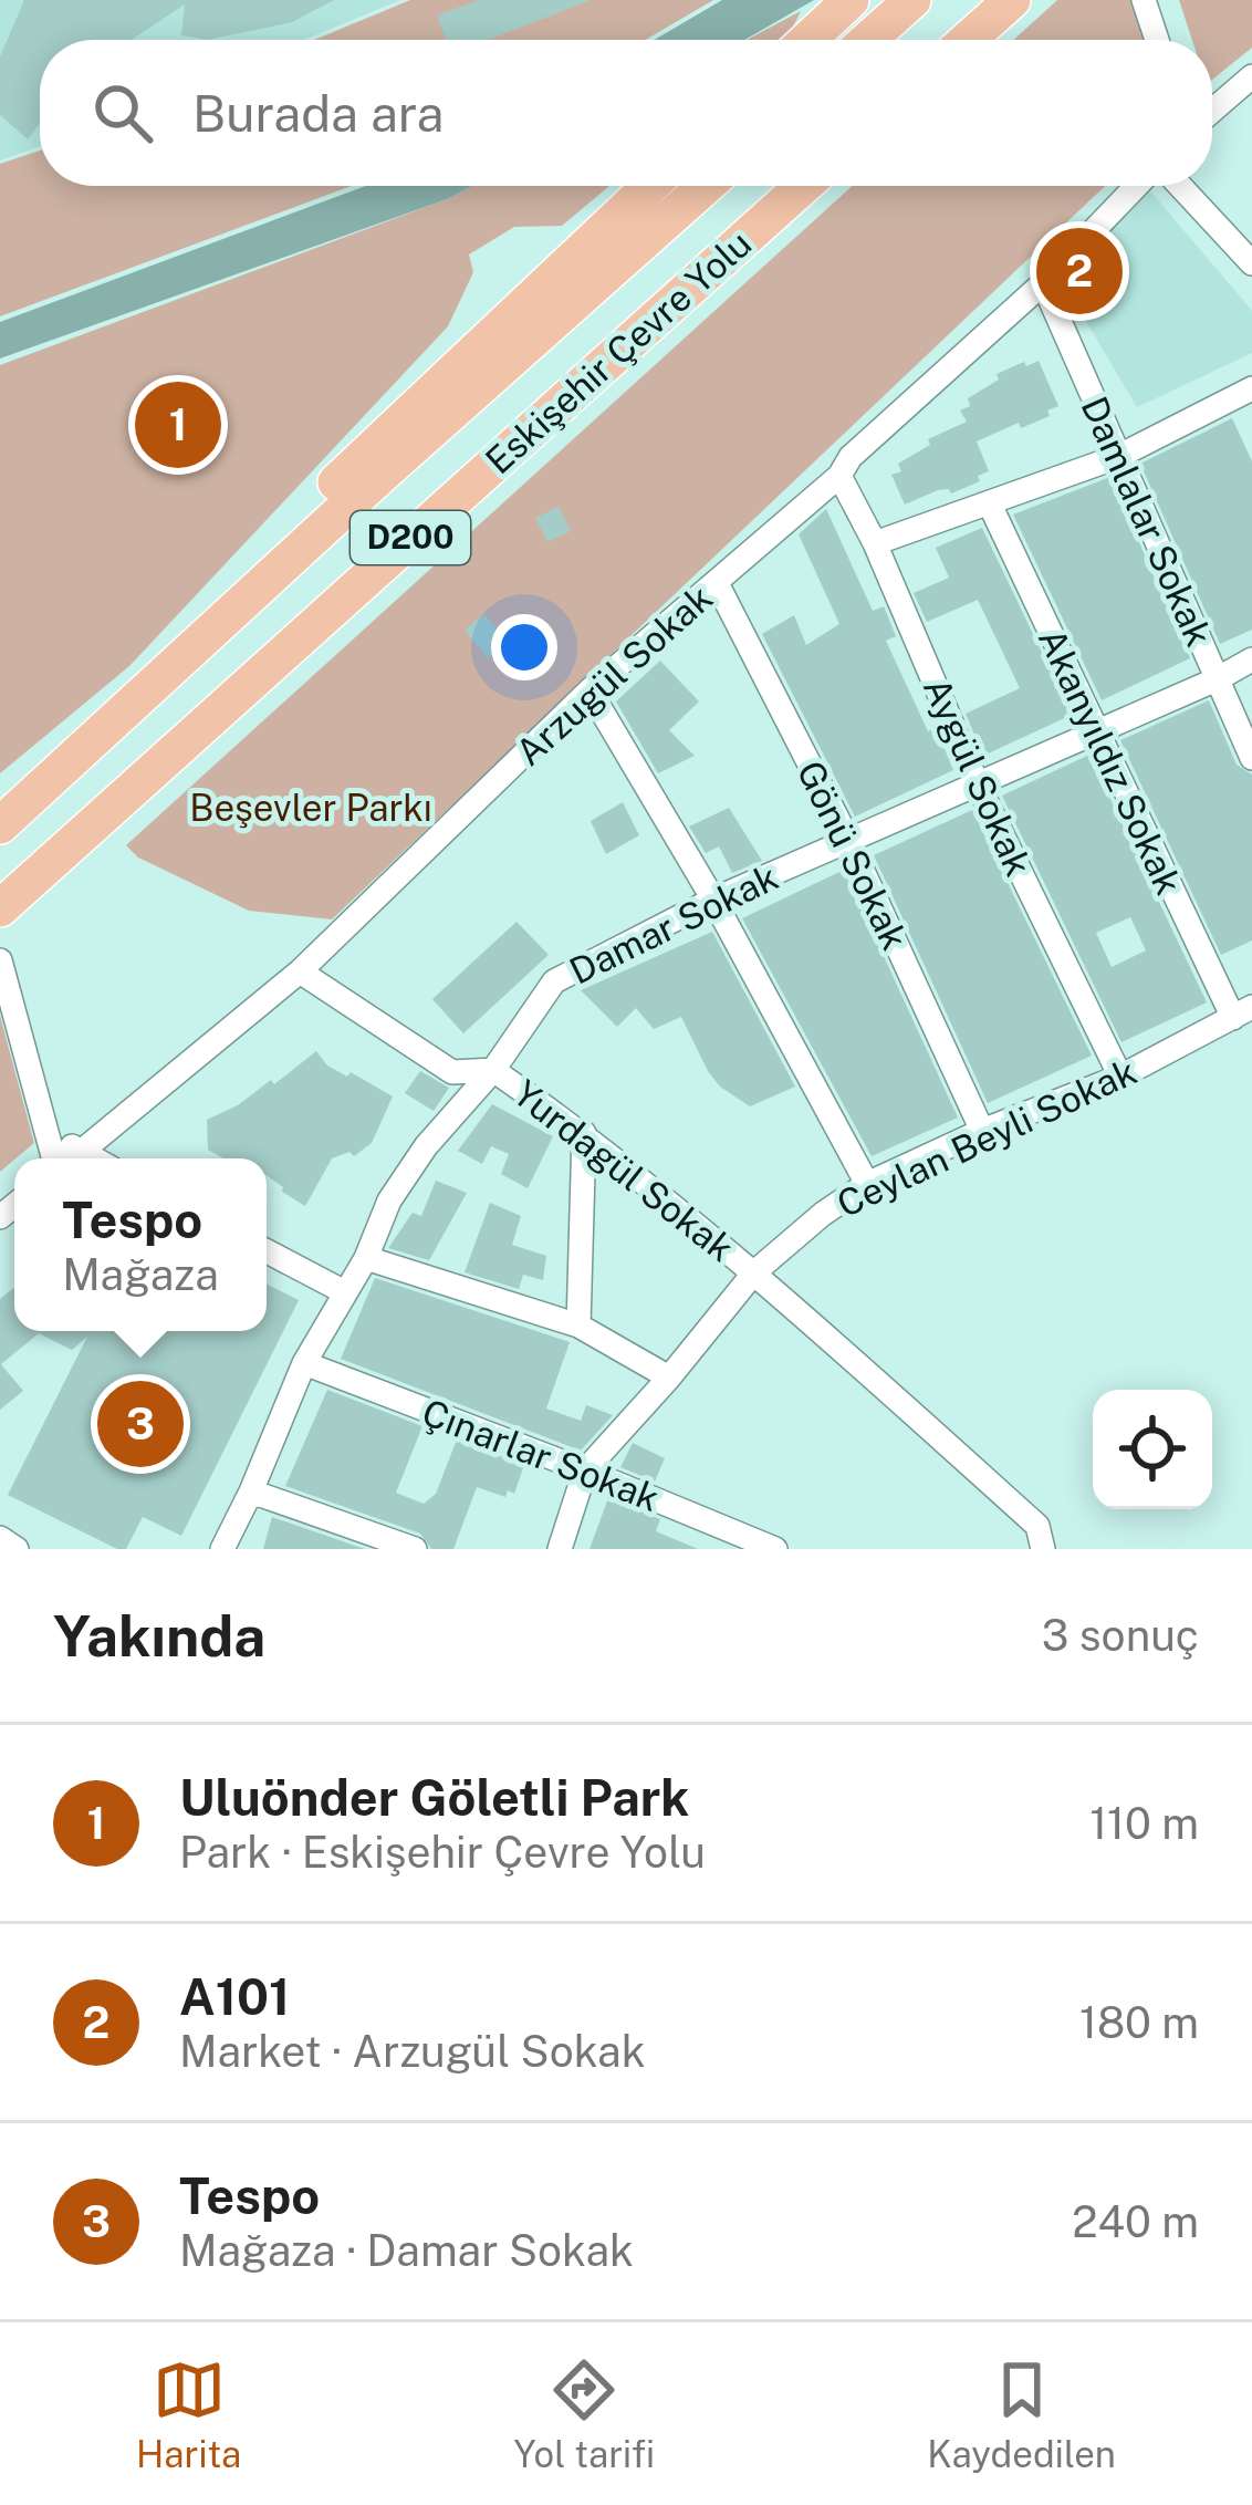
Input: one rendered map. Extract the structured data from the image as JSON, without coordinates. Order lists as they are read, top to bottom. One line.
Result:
{"streets":{"highway":["Eskişehir Çevre Yolu","D200"],"street":["Damlalar Sokak","Arzugül Sokak","Akanyıldız Sokak","Aygül Sokak","Gönü Sokak","Damar Sokak","Ceylan Beyli Sokak","Yurdagül Sokak","Çınarlar Sokak"]},"crossings":[["Damlalar Sokak","Arzugül Sokak"],["Damlalar Sokak","Damar Sokak"],["Arzugül Sokak","Aygül Sokak"],["Arzugül Sokak","Gönü Sokak"],["Akanyıldız Sokak","Damar Sokak"],["Akanyıldız Sokak","Ceylan Beyli Sokak"],["Aygül Sokak","Damar Sokak"],["Aygül Sokak","Ceylan Beyli Sokak"],["Gönü Sokak","Damar Sokak"],["Gönü Sokak","Ceylan Beyli Sokak"],["Damar Sokak","Yurdagül Sokak"],["Damar Sokak","Çınarlar Sokak"],["Ceylan Beyli Sokak","Yurdagül Sokak"],["Ceylan Beyli Sokak","Çınarlar Sokak"]],"parks":["Beşevler Parkı"],"page":{"search":"Burada ara","pins":["2","1","3"],"popup":["Tespo","Mağaza"],"heading":["Yakında","3 sonuç"],"list":[{"mark":"1","name":"Uluönder Göletli Park","note":"Park · Eskişehir Çevre Yolu","value":"110 m"},{"mark":"2","name":"A101","note":"Market · Arzugül Sokak","value":"180 m"},{"mark":"3","name":"Tespo","note":"Mağaza · Damar Sokak","value":"240 m"}],"nav":["Harita","Yol tarifi","Kaydedilen"]}}
